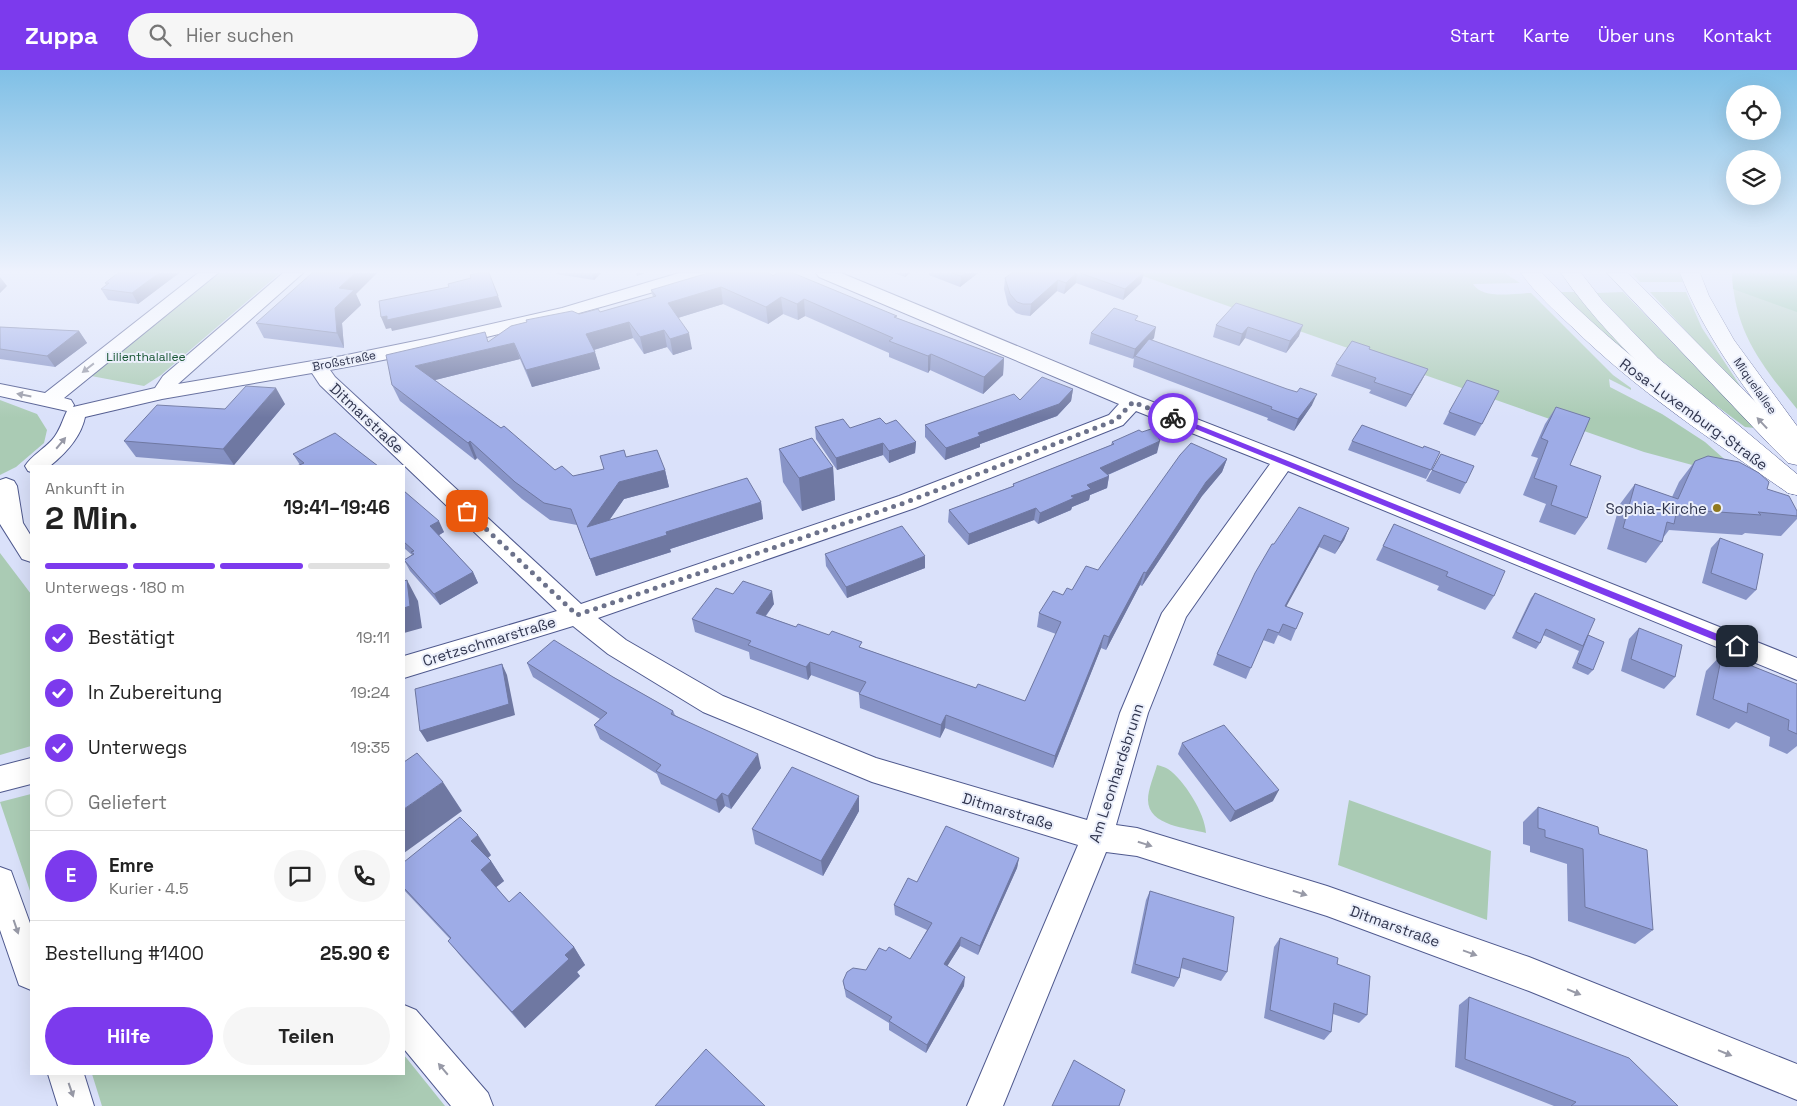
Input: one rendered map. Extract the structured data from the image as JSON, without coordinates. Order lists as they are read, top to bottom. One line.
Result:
{"streets":{"main road":["Miquelallee","Rosa-Luxemburg-Straße"],"street":["Broßstraße","Ditmarstraße","Cretzschmarstraße","Am Leonhardsbrunn"]},"crossings":[["Broßstraße","Ditmarstraße"],["Ditmarstraße","Cretzschmarstraße"],["Ditmarstraße","Am Leonhardsbrunn"]],"one_way":["Ditmarstraße"],"parks":["Lilienthalallee"],"places":["Sophia-Kirche"],"page":{"header":"Zuppa","search":"Hier suchen","nav":["Start","Karte","Über uns","Kontakt"],"heading":["2 Min.","Ankunft in","19:41–19:46"],"panel":["Emre","Kurier · 4.5","Bestellung #1400","25.90 €"],"bar":"Unterwegs · 180 m","list":[["Bestätigt","19:11"],["In Zubereitung","19:24"],["Unterwegs","19:35"],"Geliefert"],"round":"E","buttons":["Hilfe","Teilen"]}}
